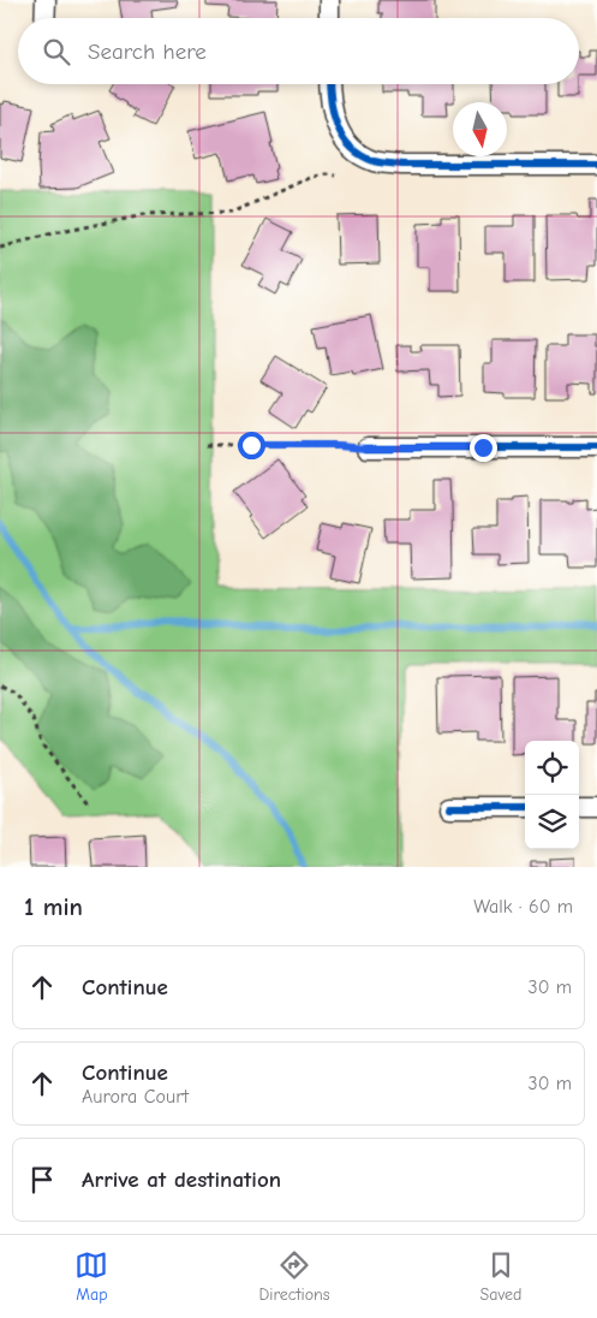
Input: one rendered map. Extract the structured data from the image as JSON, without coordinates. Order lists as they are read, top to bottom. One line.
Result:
{"north":"bottom","page":{"search":"Search here","heading":["1 min","Walk · 60 m"],"list":[["Continue","30 m"],["Continue","Aurora Court","30 m"],"Arrive at destination"],"nav":["Map","Directions","Saved"]}}
